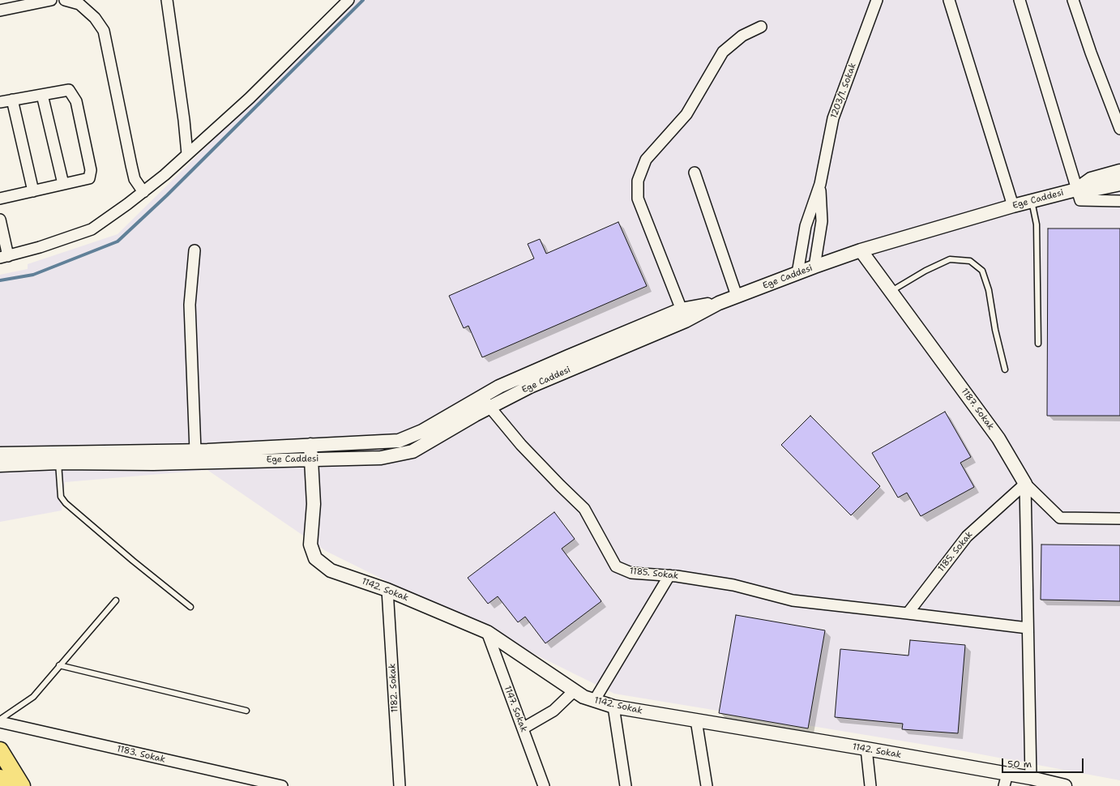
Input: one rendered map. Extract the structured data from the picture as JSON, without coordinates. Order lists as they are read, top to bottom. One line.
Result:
{"streets":{"street":["1203/1. Sokak","Ege Caddesi","1187. Sokak","1185. Sokak","1142. Sokak","1182. Sokak","1147. Sokak","1183. Sokak"]},"crossings":[["1203/1. Sokak","Ege Caddesi"],["Ege Caddesi","1187. Sokak"],["Ege Caddesi","1185. Sokak"],["Ege Caddesi","1142. Sokak"],["1187. Sokak","1185. Sokak"],["1142. Sokak","1182. Sokak"],["1142. Sokak","1147. Sokak"]],"scale_bar":"50 m"}
